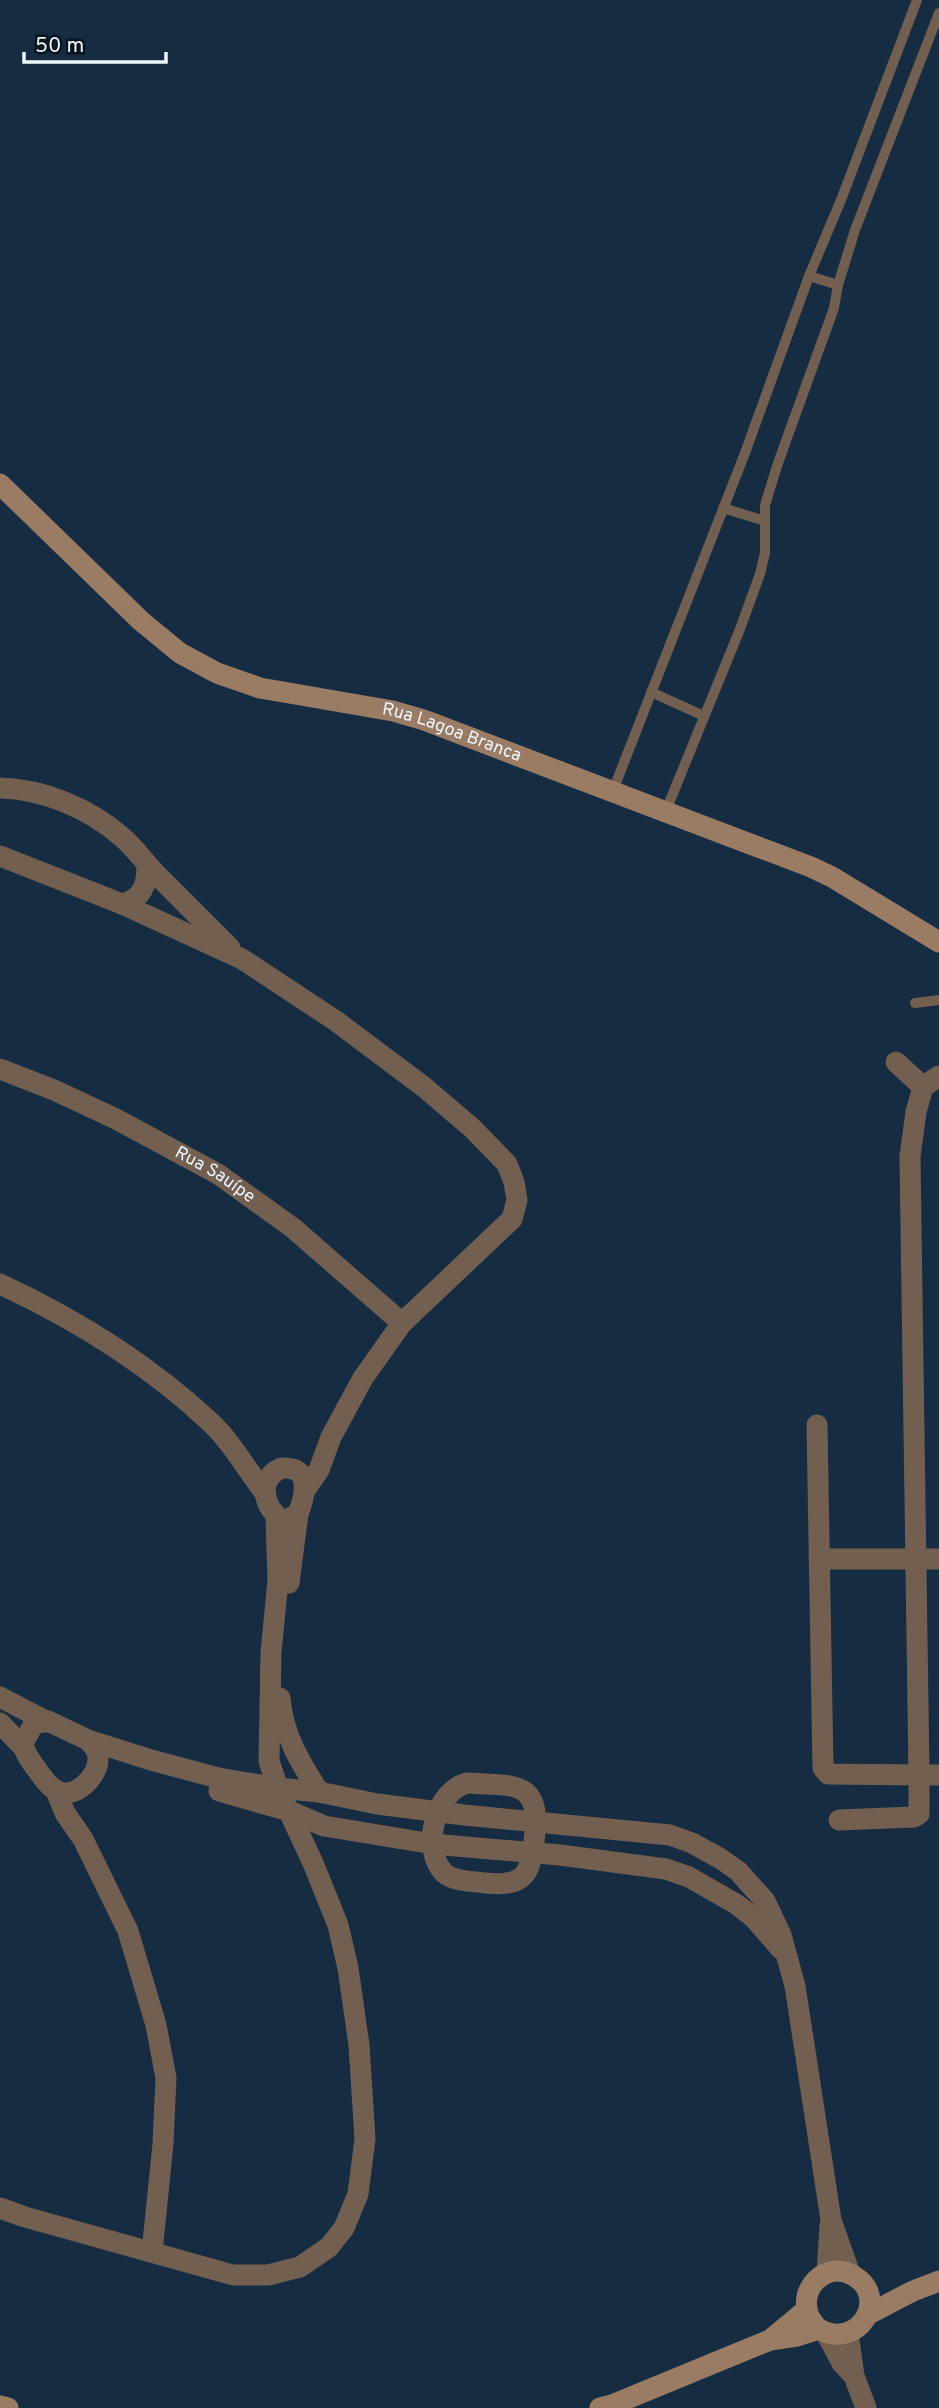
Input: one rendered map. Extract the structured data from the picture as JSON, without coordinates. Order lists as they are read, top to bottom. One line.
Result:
{"streets":{"street":["Rua Lagoa Branca","Rua Sauípe"]},"scale_bar":"50 m"}
